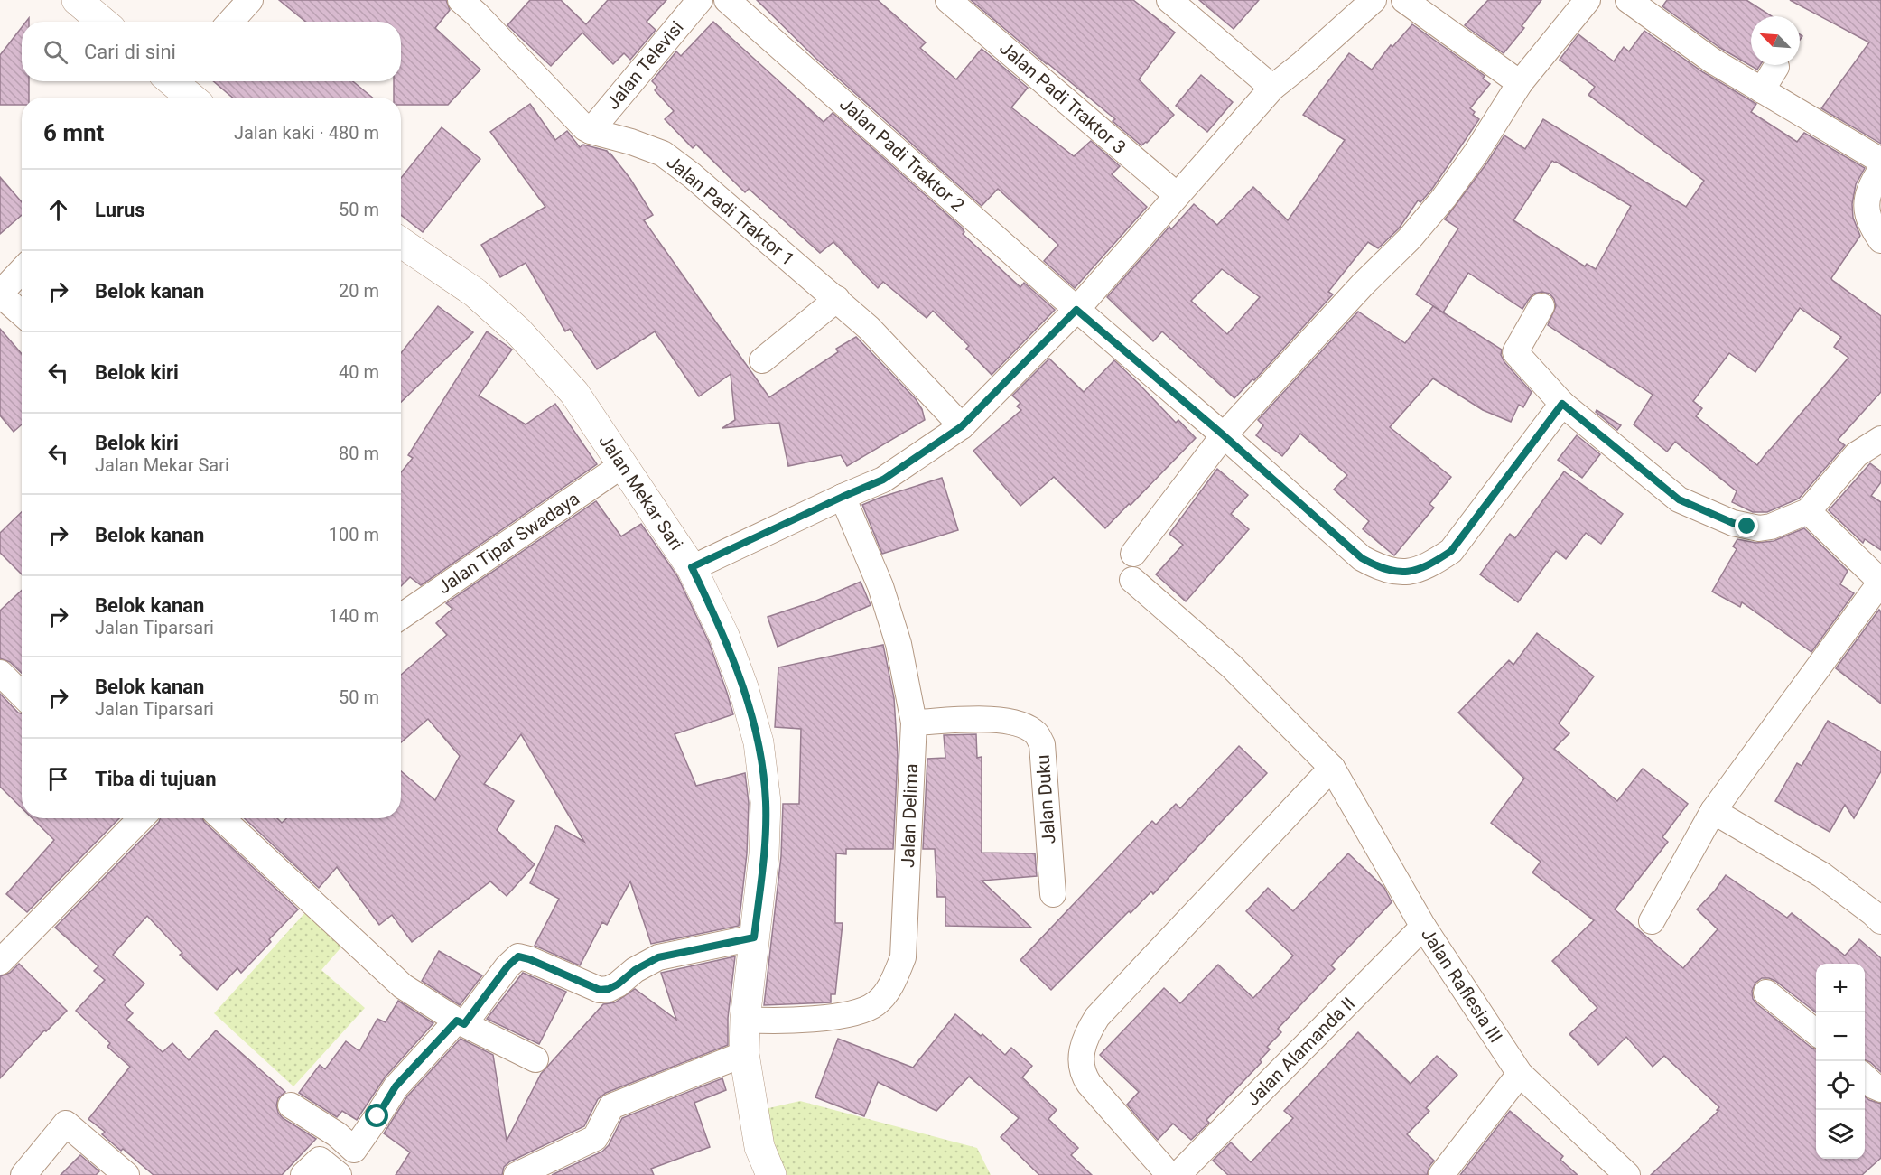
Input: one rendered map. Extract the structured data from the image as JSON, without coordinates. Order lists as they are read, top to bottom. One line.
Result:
{"streets":{"street":["Jalan Televisi","Jalan Padi Traktor 3","Jalan Padi Traktor 2","Jalan Padi Traktor 1","Jalan Mekar Sari","Jalan Tipar Swadaya","Jalan Duku","Jalan Delima","Jalan Raflesia III","Jalan Alamanda II"]},"crossings":[["Jalan Televisi","Jalan Padi Traktor 1"],["Jalan Mekar Sari","Jalan Tipar Swadaya"],["Jalan Mekar Sari","Jalan Delima"],["Jalan Duku","Jalan Delima"],["Jalan Raflesia III","Jalan Alamanda II"]],"north":"top left","page":{"search":"Cari di sini","heading":["6 mnt","Jalan kaki · 480 m"],"list":[["Lurus","50 m"],["Belok kanan","20 m"],["Belok kiri","40 m"],["Belok kiri","Jalan Mekar Sari","80 m"],["Belok kanan","100 m"],["Belok kanan","Jalan Tiparsari","140 m"],["Belok kanan","Jalan Tiparsari","50 m"],"Tiba di tujuan"],"map_buttons":["+","−"]}}
